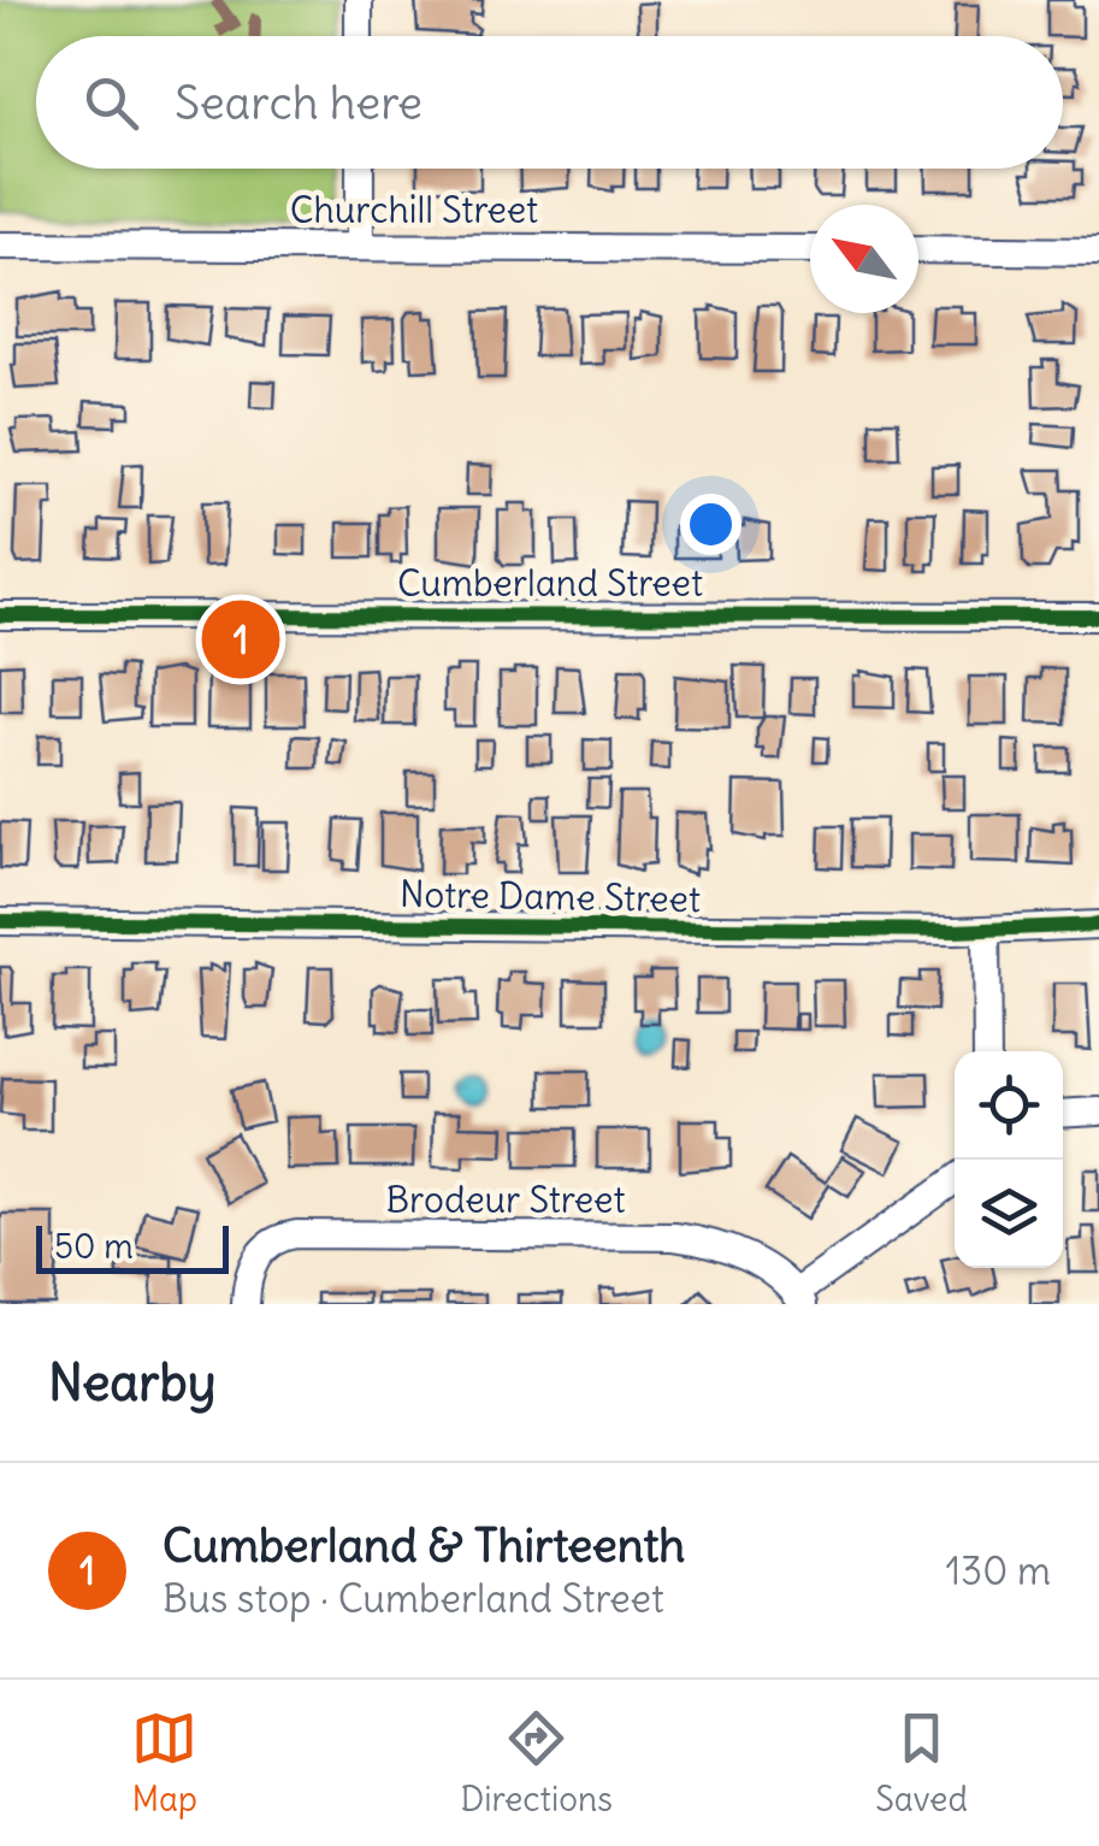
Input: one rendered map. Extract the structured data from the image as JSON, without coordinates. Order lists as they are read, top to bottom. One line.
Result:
{"streets":{"street":["Churchill Street","Cumberland Street","Notre Dame Street","Brodeur Street"]},"scale_bar":"50 m","north":"top left","page":{"search":"Search here","pins":"1","scale":"50 m","heading":"Nearby","list":[{"mark":"1","name":"Cumberland & Thirteenth","note":"Bus stop · Cumberland Street","value":"130 m"}],"nav":["Map","Directions","Saved"]}}
